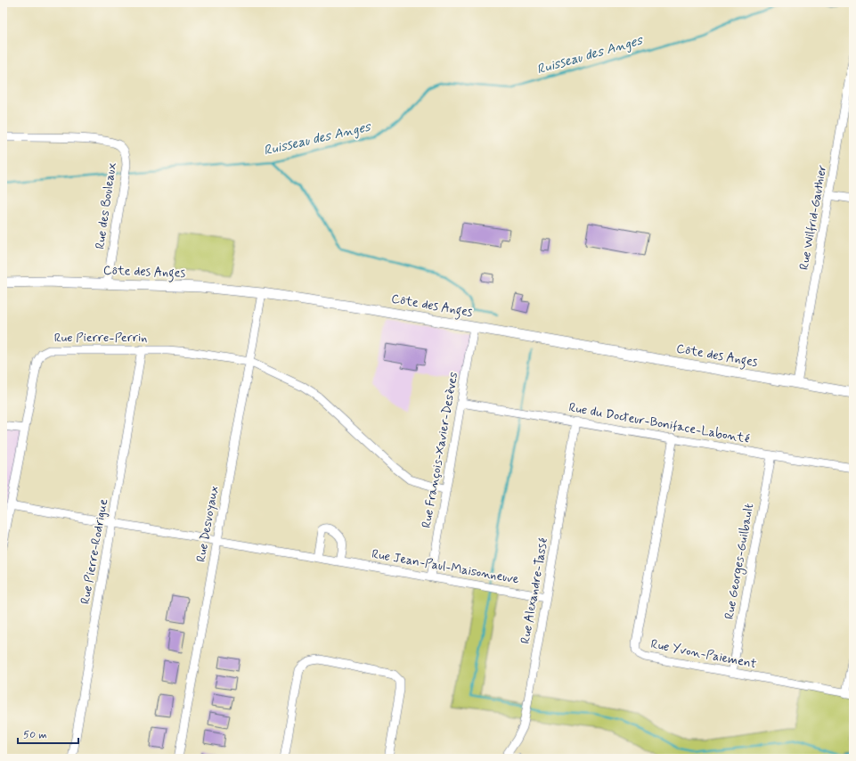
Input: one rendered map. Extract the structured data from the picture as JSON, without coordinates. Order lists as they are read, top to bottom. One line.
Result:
{"streets":{"street":["Rue des Bouleaux","Rue Wilfrid-Gauthier","Côte des Anges","Rue Pierre-Perrin","Rue du Docteur-Boniface-Labonté","Rue François-Xavier-Desèves","Rue Desvoyaux","Rue Pierre-Rodrigue","Rue Georges-Guilbault","Rue Jean-Paul-Maisonneuve","Rue Alexandre-Tassé","Rue Yvon-Paiement"]},"crossings":[["Rue des Bouleaux","Côte des Anges"],["Rue Wilfrid-Gauthier","Côte des Anges"],["Côte des Anges","Rue François-Xavier-Desèves"],["Côte des Anges","Rue Desvoyaux"],["Rue Pierre-Perrin","Rue François-Xavier-Desèves"],["Rue Pierre-Perrin","Rue Desvoyaux"],["Rue Pierre-Perrin","Rue Pierre-Rodrigue"],["Rue Pierre-Perrin","Rue Jean-Paul-Maisonneuve"],["Rue du Docteur-Boniface-Labonté","Rue François-Xavier-Desèves"],["Rue du Docteur-Boniface-Labonté","Rue Georges-Guilbault"],["Rue du Docteur-Boniface-Labonté","Rue Alexandre-Tassé"],["Rue du Docteur-Boniface-Labonté","Rue Yvon-Paiement"],["Rue François-Xavier-Desèves","Rue Jean-Paul-Maisonneuve"],["Rue Desvoyaux","Rue Jean-Paul-Maisonneuve"],["Rue Pierre-Rodrigue","Rue Jean-Paul-Maisonneuve"],["Rue Georges-Guilbault","Rue Yvon-Paiement"],["Rue Jean-Paul-Maisonneuve","Rue Alexandre-Tassé"]],"water":["Ruisseau des Anges"],"scale_bar":"50 m"}
